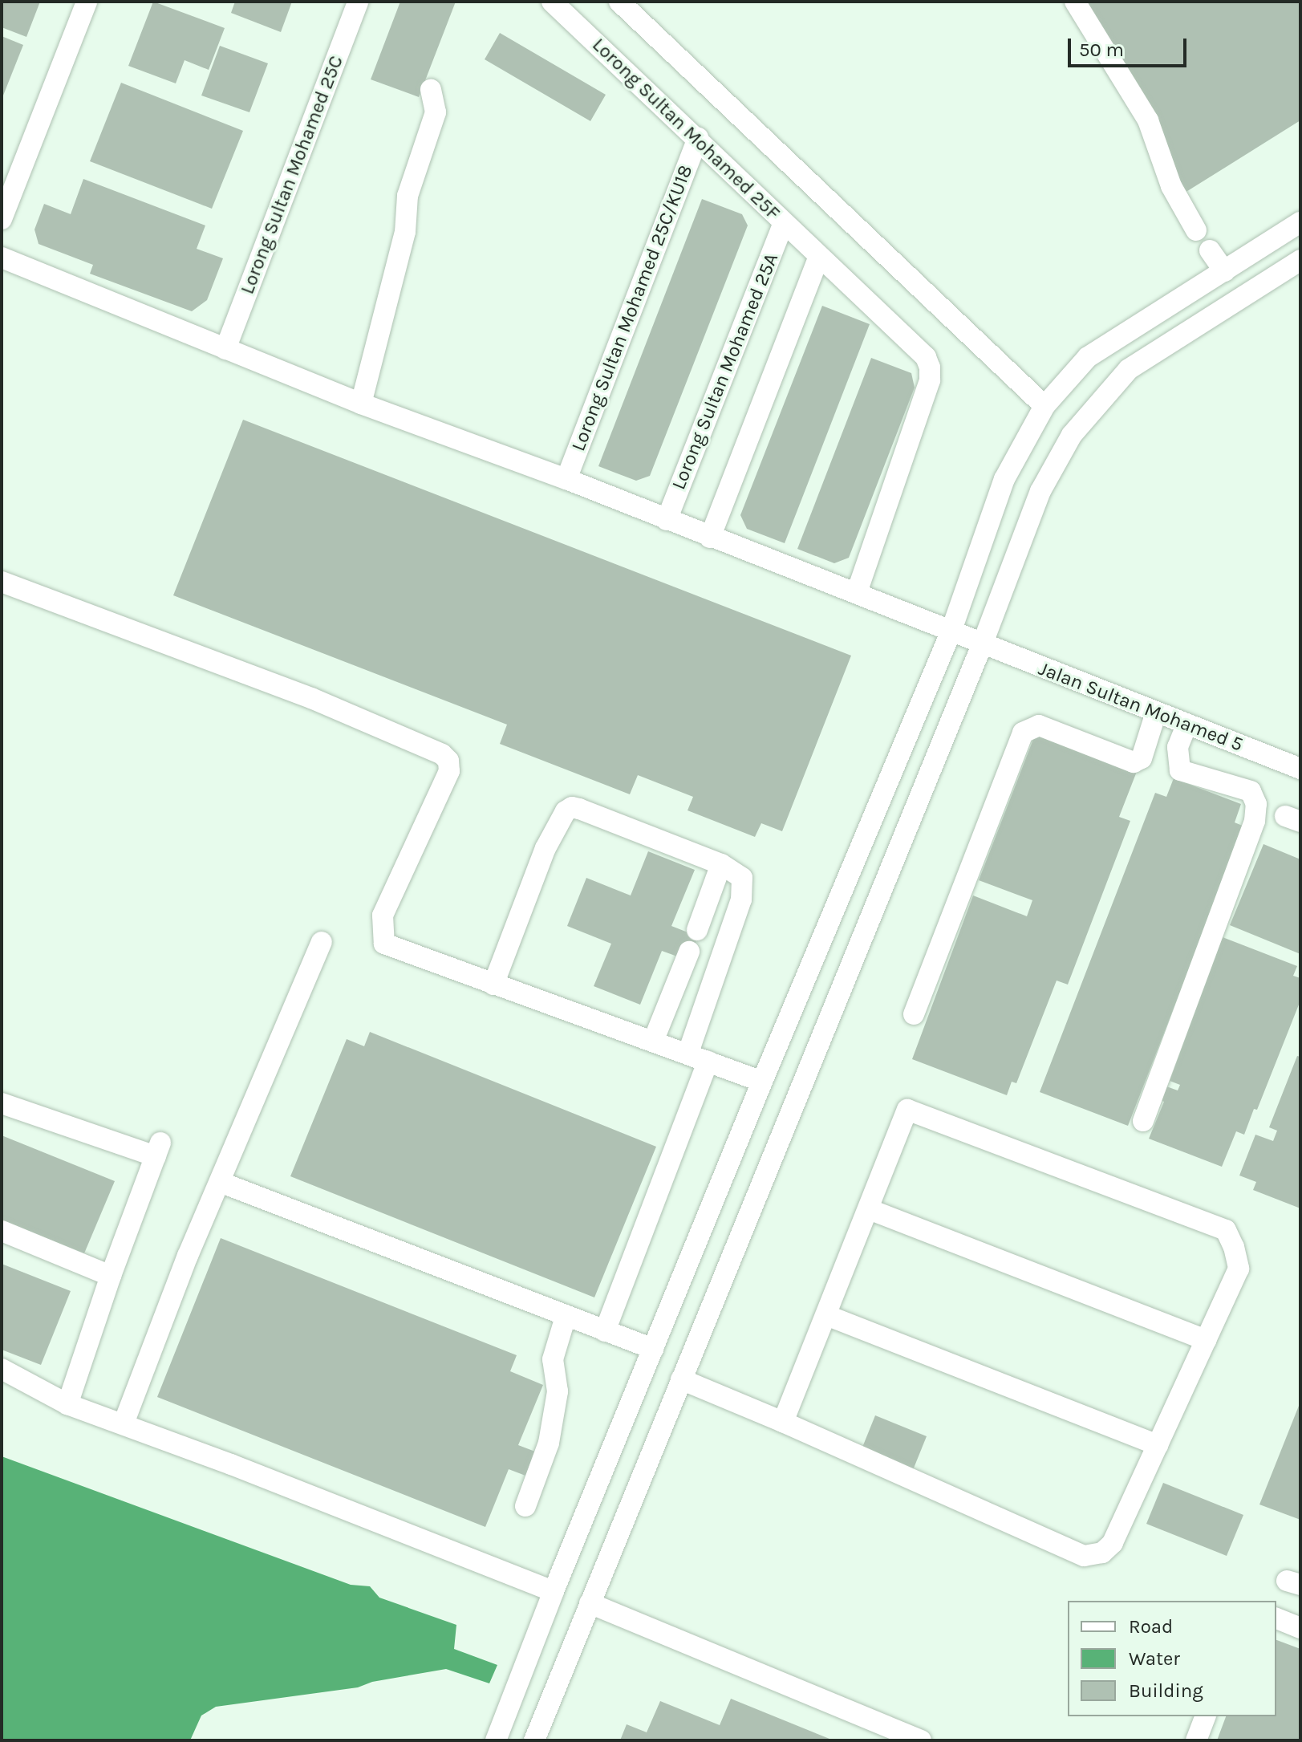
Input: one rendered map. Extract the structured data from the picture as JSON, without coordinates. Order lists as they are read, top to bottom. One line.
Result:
{"streets":{"street":["Lorong Sultan Mohamed 25F","Lorong Sultan Mohamed 25C","Lorong Sultan Mohamed 25C/KU18","Lorong Sultan Mohamed 25A","Jalan Sultan Mohamed 5"]},"crossings":[["Lorong Sultan Mohamed 25F","Lorong Sultan Mohamed 25C/KU18"],["Lorong Sultan Mohamed 25F","Lorong Sultan Mohamed 25A"],["Lorong Sultan Mohamed 25F","Jalan Sultan Mohamed 5"],["Lorong Sultan Mohamed 25C","Jalan Sultan Mohamed 5"],["Lorong Sultan Mohamed 25C/KU18","Jalan Sultan Mohamed 5"],["Lorong Sultan Mohamed 25A","Jalan Sultan Mohamed 5"]],"legend":["Road","Water","Building"],"scale_bar":"50 m"}
